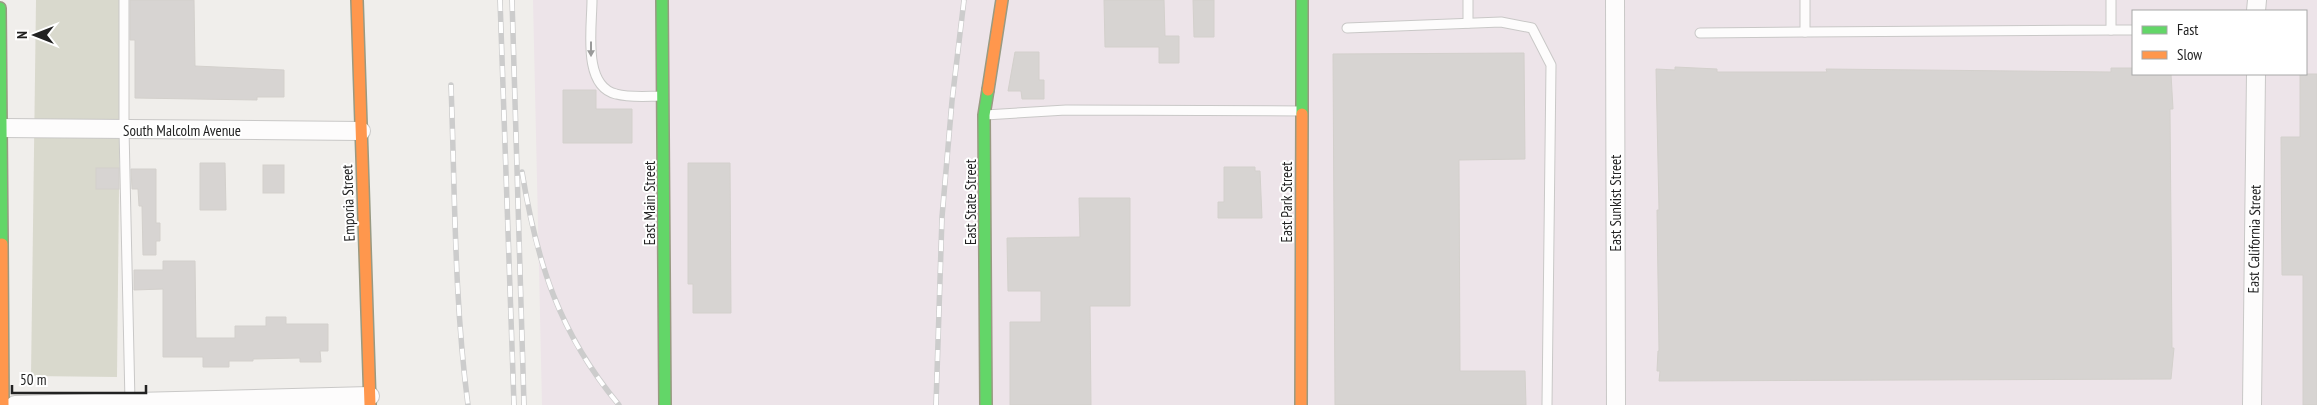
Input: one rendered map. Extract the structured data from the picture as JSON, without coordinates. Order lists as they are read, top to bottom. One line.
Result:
{"streets":{"street":["South Malcolm Avenue","East State Street","East Park Street","Emporia Street","East Main Street","East Sunkist Street","East California Street"]},"crossings":[["South Malcolm Avenue","Emporia Street"]],"legend":["Fast","Slow"],"scale_bar":"50 m","north":"left"}
